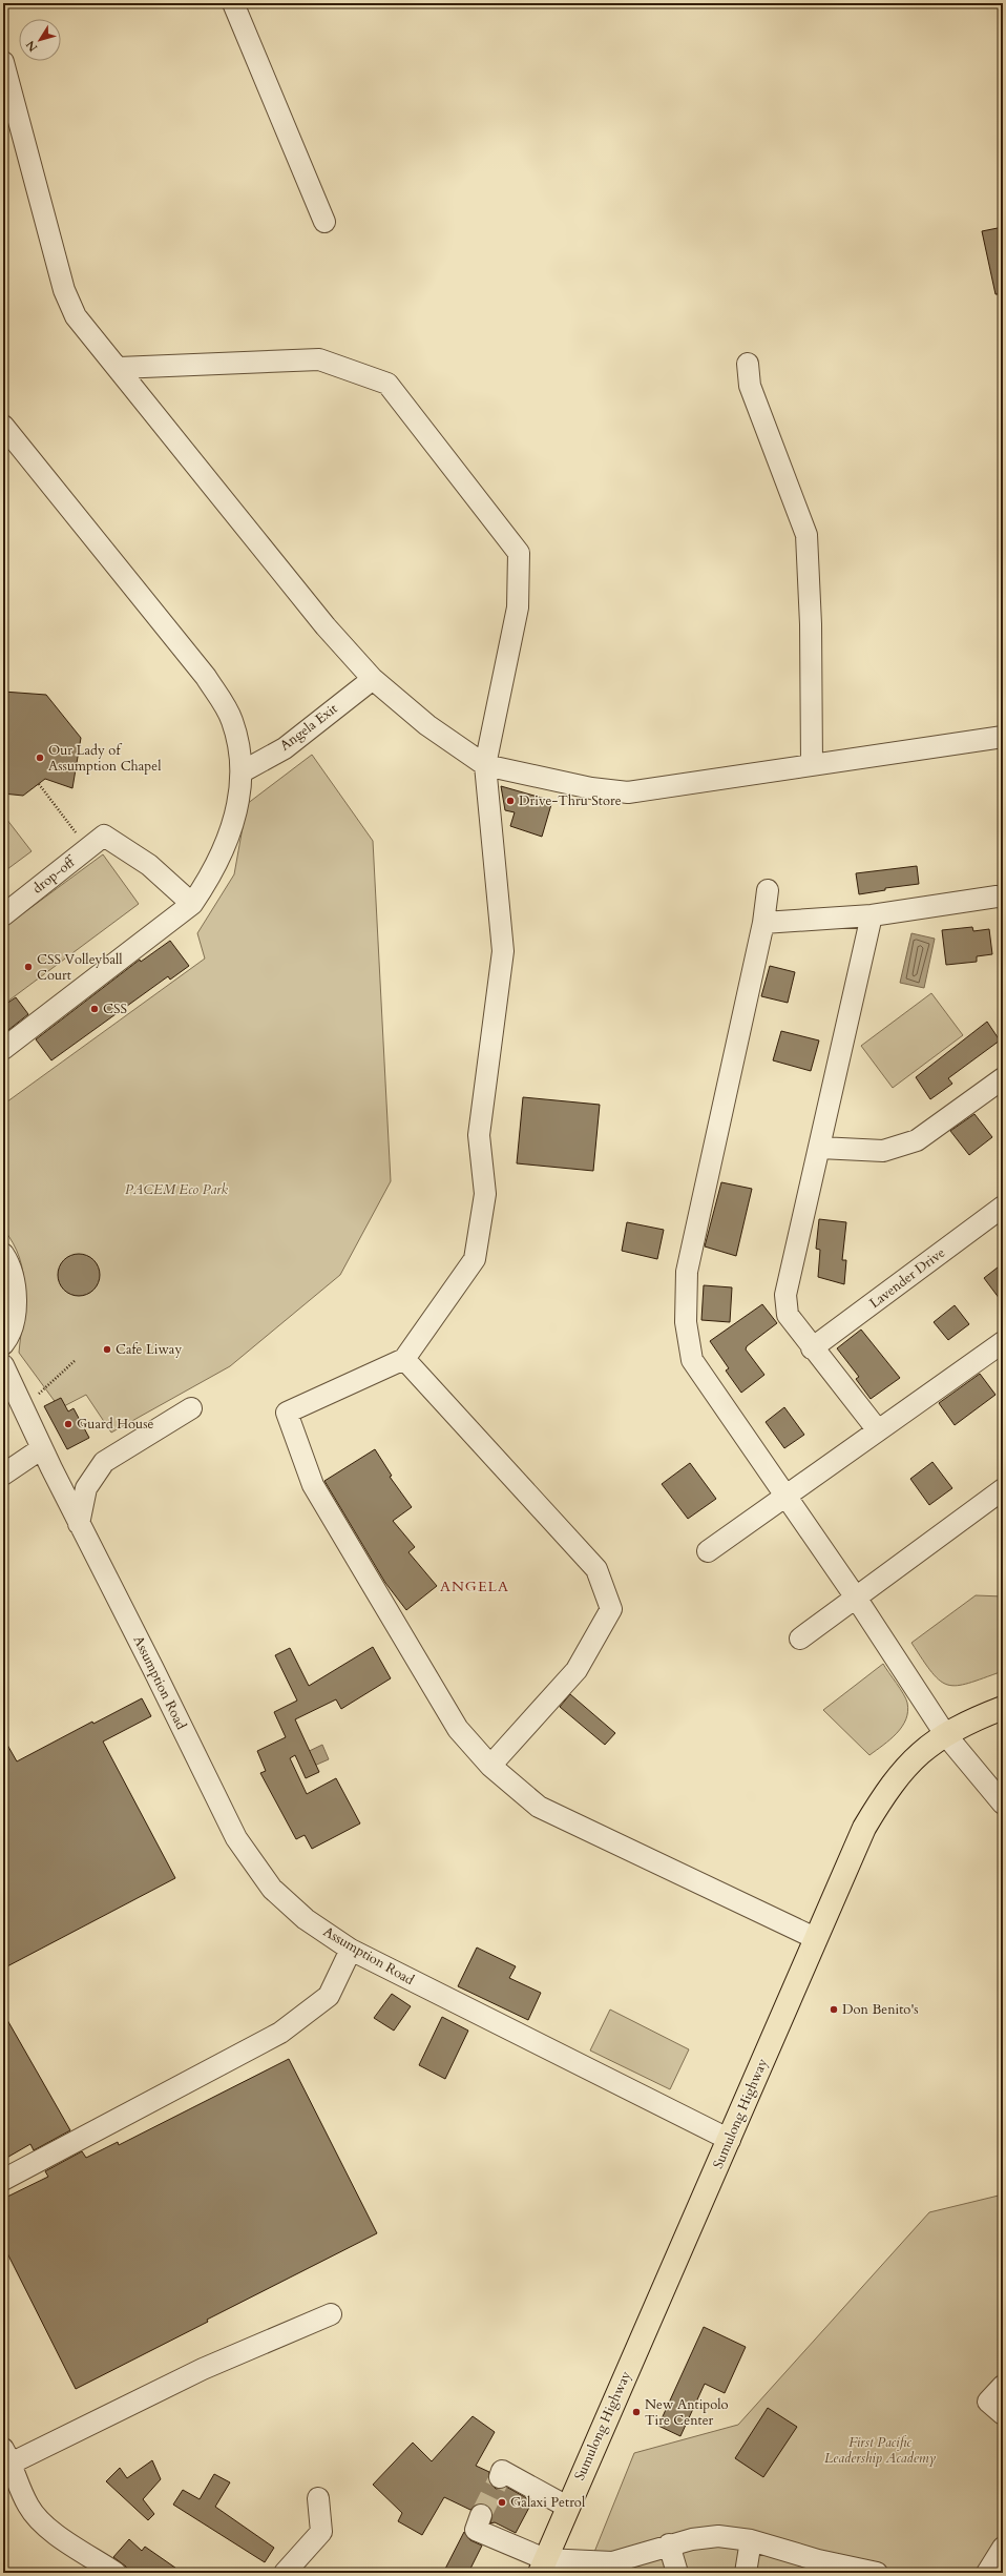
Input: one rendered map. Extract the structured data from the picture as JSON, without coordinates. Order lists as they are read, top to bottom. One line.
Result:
{"streets":{"main road":["Sumulong Highway"],"street":["Angela Exit","drop-off","Lavender Drive","Assumption Road"]},"crossings":[["Assumption Road","Sumulong Highway"]],"districts":["ANGELA"],"parks":["PACEM Eco Park","First Pacific Leadership Academy"],"places":["Our Lady of Assumption Chapel","Drive-Thru Store","CSS Volleyball Court","CSS","Cafe Liway","Guard House","Don Benito's","New Antipolo Tire Center","Galaxi Petrol"],"north":"bottom left"}
